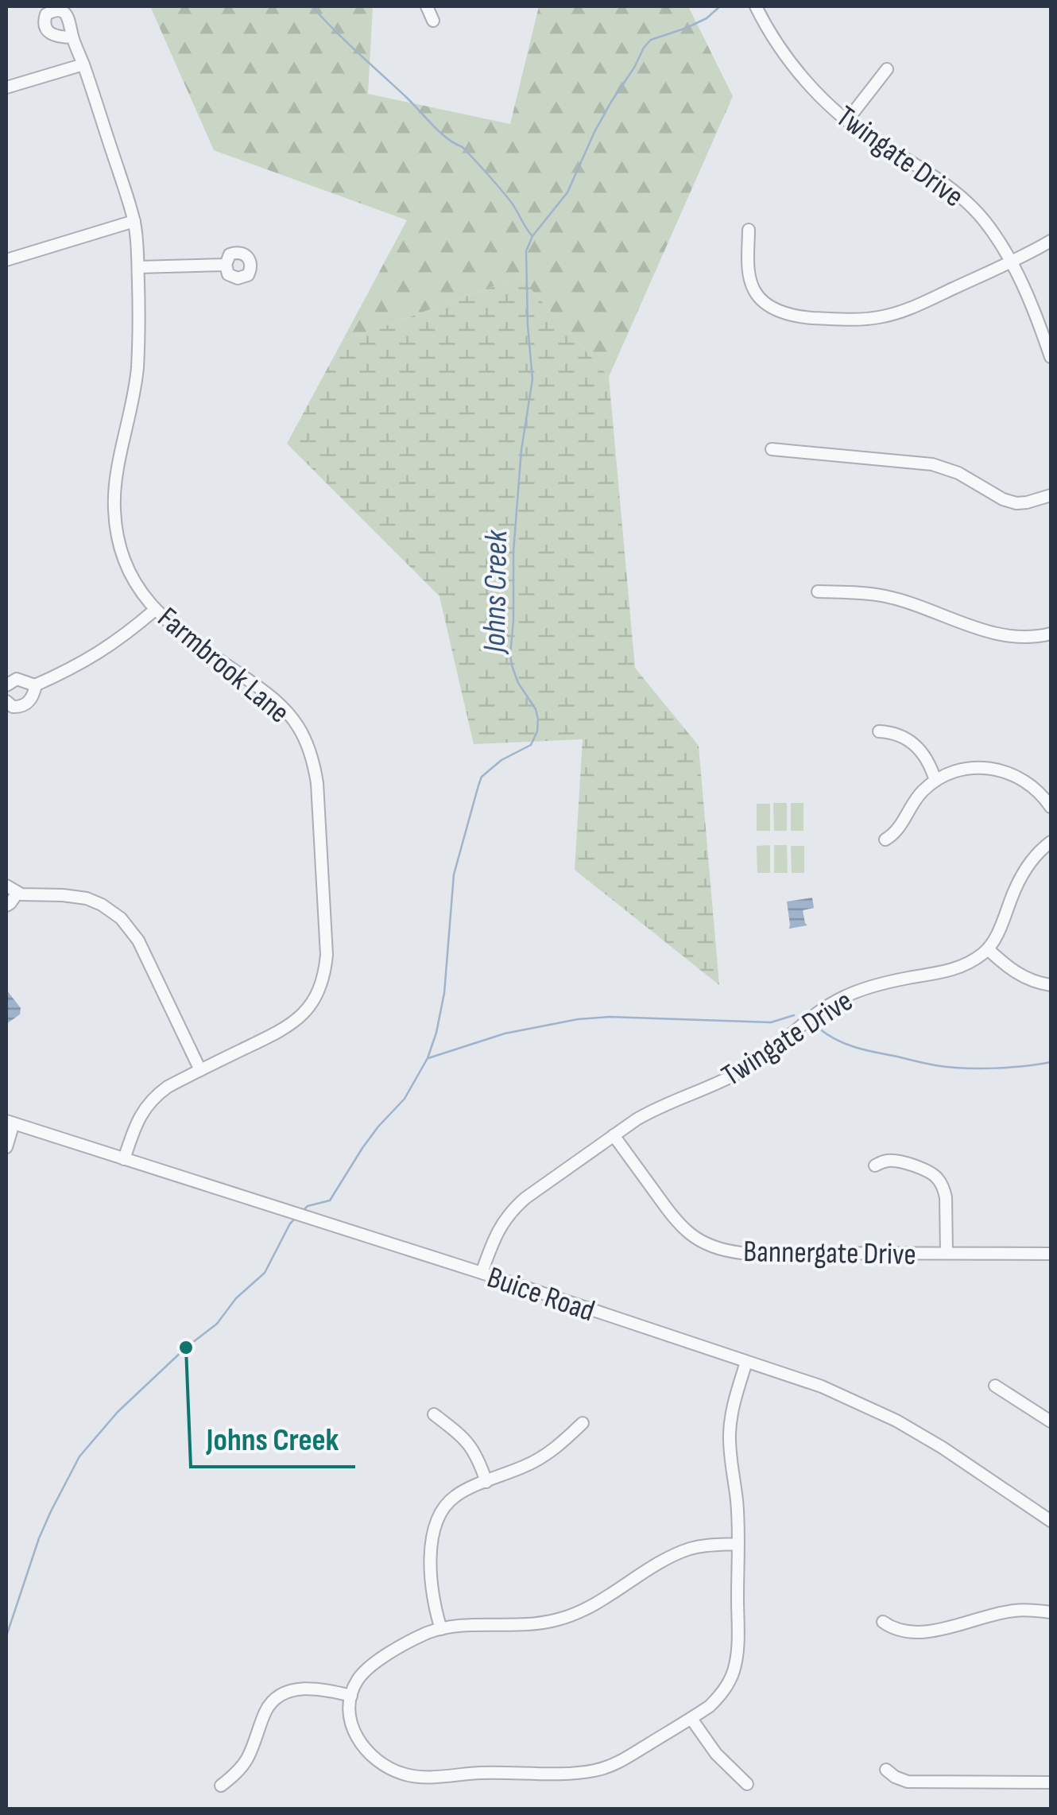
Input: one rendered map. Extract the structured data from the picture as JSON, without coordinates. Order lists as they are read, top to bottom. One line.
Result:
{"streets":{"street":["Twingate Drive","Farmbrook Lane","Bannergate Drive","Buice Road"]},"crossings":[["Twingate Drive","Bannergate Drive"],["Twingate Drive","Buice Road"],["Farmbrook Lane","Buice Road"]],"water":["Johns Creek"],"places":["Johns Creek"]}
